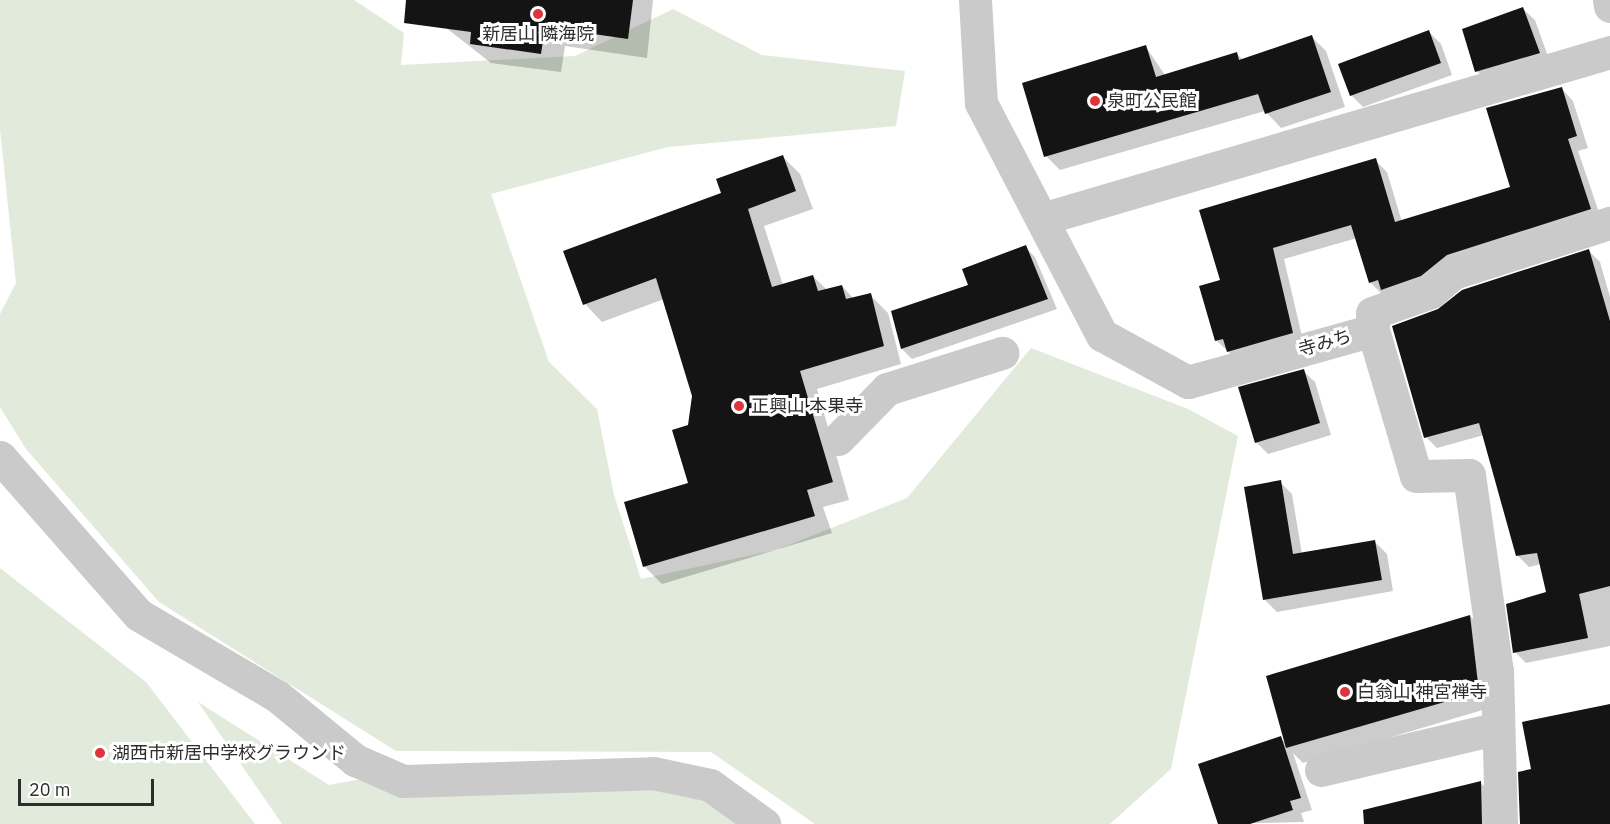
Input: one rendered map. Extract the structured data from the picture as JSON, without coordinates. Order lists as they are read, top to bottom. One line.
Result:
{"streets":{"street":["寺みち"]},"places":["新居山 隣海院","泉町公民館","正興山 本果寺","白翁山 神宮禅寺","湖西市新居中学校グラウンド"],"scale_bar":"20 m"}
